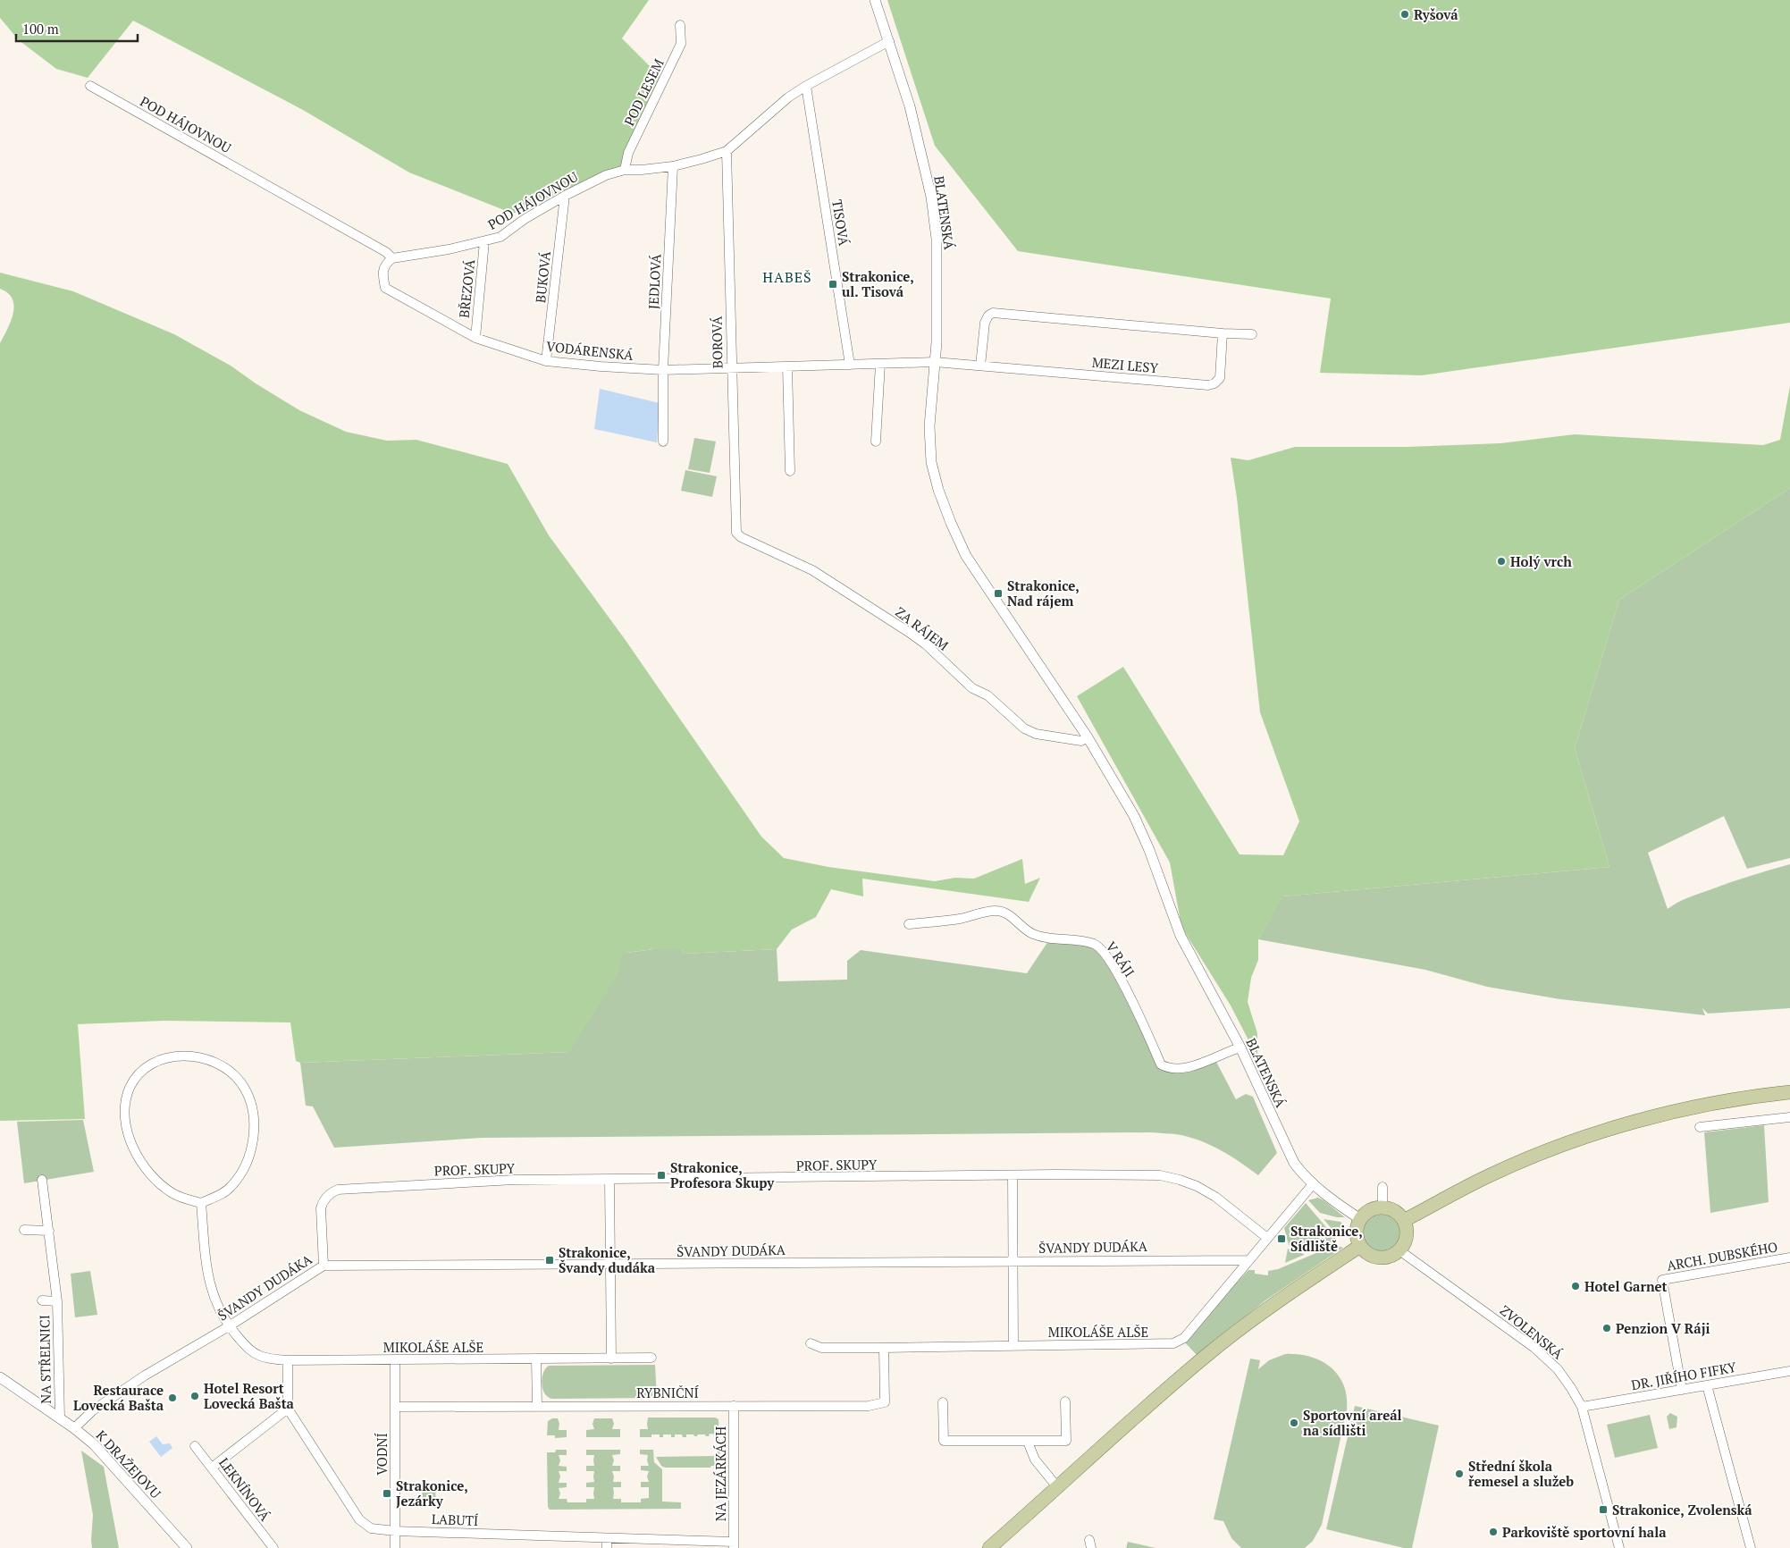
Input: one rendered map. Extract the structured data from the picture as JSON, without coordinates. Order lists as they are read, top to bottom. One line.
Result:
{"streets":{"street":["POD LESEM","POD HÁJOVNOU","BLATENSKÁ","TISOVÁ","BUKOVÁ","JEDLOVÁ","BŘEZOVÁ","BOROVÁ","VODÁRENSKÁ","MEZI LESY","ZA RÁJEM","V RÁJI","PROF. SKUPY","ŠVANDY DUDÁKA","ARCH. DUBSKÉHO","MIKOLÁŠE ALŠE","ZVOLENSKÁ","NA STŘELNICI","DR. JIŘÍHO FIFKY","RYBNIČNÍ","VODNÍ","K DRAŽEJOVU","NA JEZÁRKÁCH","LEKNÍNOVÁ","LABUTÍ"]},"crossings":[["POD LESEM","POD HÁJOVNOU"],["POD HÁJOVNOU","BLATENSKÁ"],["POD HÁJOVNOU","TISOVÁ"],["POD HÁJOVNOU","BUKOVÁ"],["POD HÁJOVNOU","JEDLOVÁ"],["POD HÁJOVNOU","BŘEZOVÁ"],["POD HÁJOVNOU","BOROVÁ"],["POD HÁJOVNOU","VODÁRENSKÁ"],["BLATENSKÁ","VODÁRENSKÁ"],["BLATENSKÁ","MEZI LESY"],["BLATENSKÁ","ZA RÁJEM"],["BLATENSKÁ","V RÁJI"],["BLATENSKÁ","MIKOLÁŠE ALŠE"],["BLATENSKÁ","ZVOLENSKÁ"],["TISOVÁ","VODÁRENSKÁ"],["BUKOVÁ","VODÁRENSKÁ"],["JEDLOVÁ","VODÁRENSKÁ"],["BŘEZOVÁ","VODÁRENSKÁ"],["BOROVÁ","VODÁRENSKÁ"],["BOROVÁ","ZA RÁJEM"],["VODÁRENSKÁ","MEZI LESY"],["PROF. SKUPY","ŠVANDY DUDÁKA"],["PROF. SKUPY","MIKOLÁŠE ALŠE"],["ŠVANDY DUDÁKA","MIKOLÁŠE ALŠE"],["ŠVANDY DUDÁKA","K DRAŽEJOVU"],["ARCH. DUBSKÉHO","DR. JIŘÍHO FIFKY"],["MIKOLÁŠE ALŠE","RYBNIČNÍ"],["MIKOLÁŠE ALŠE","VODNÍ"],["ZVOLENSKÁ","DR. JIŘÍHO FIFKY"],["NA STŘELNICI","K DRAŽEJOVU"],["RYBNIČNÍ","VODNÍ"],["RYBNIČNÍ","NA JEZÁRKÁCH"],["VODNÍ","LABUTÍ"],["NA JEZÁRKÁCH","LABUTÍ"]],"districts":["HABEŠ"],"places":{"other":["Ryšová","Holý vrch","Hotel Garnet","Penzion V Ráji","Hotel Resort Lovecká Bašta","Restaurace Lovecká Bašta","Sportovní areál na sídlišti","Střední škola řemesel a služeb","Parkoviště sportovní hala"],"transit":["Strakonice, ul. Tisová","Strakonice, Nad rájem","Strakonice, Profesora Skupy","Strakonice, Sídliště","Strakonice, Švandy dudáka","Strakonice, Jezárky","Strakonice, Zvolenská"]},"scale_bar":"100 m"}
